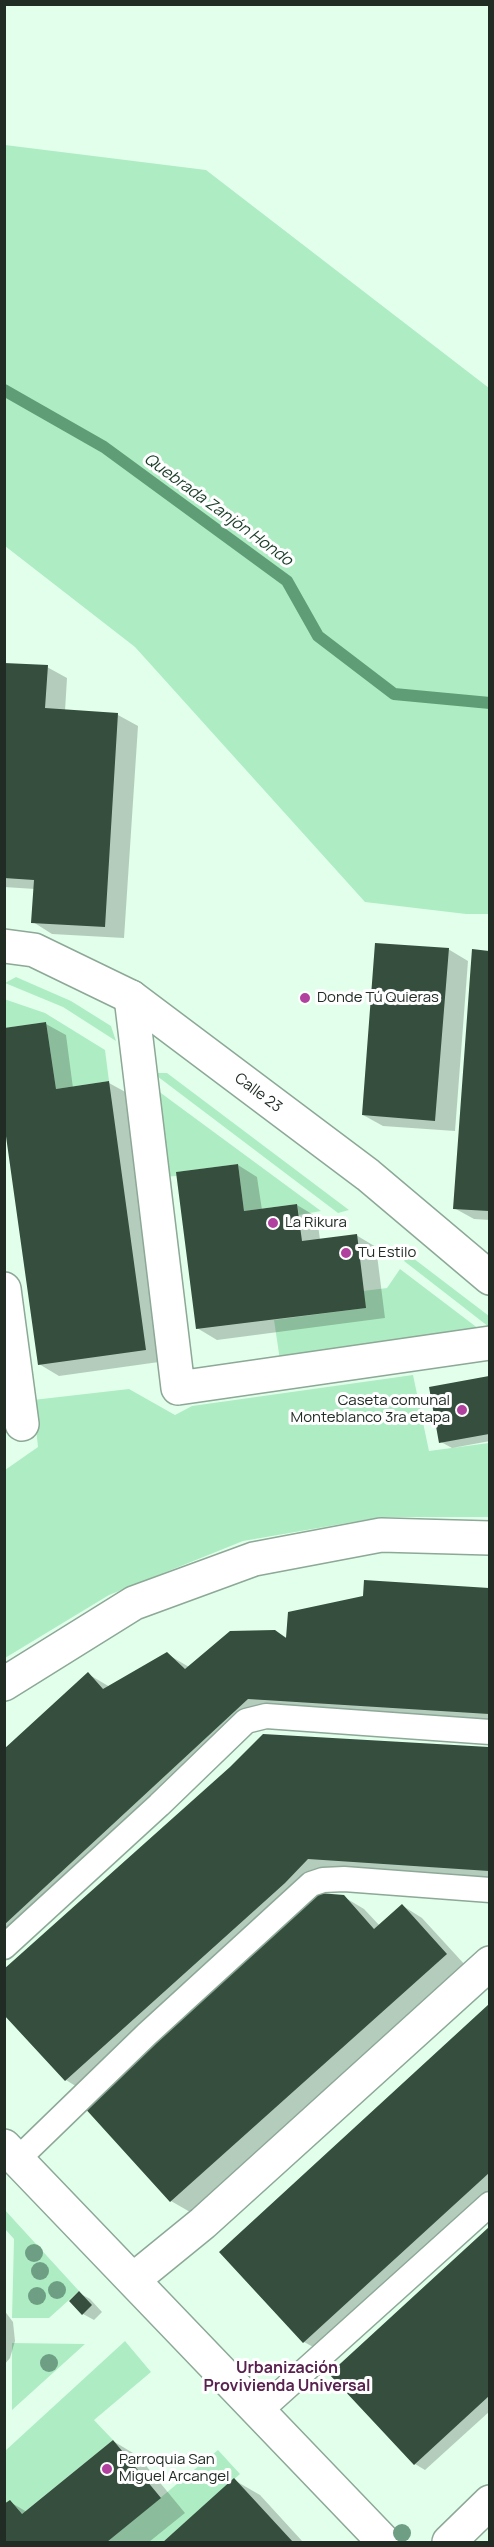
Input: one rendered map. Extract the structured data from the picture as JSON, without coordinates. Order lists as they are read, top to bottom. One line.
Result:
{"streets":{"street":["Calle 23"]},"districts":["Urbanización Provivienda Universal"],"water":["Quebrada Zanjón Hondo"],"places":["Donde Tú Quieras","La Rikura","Tu Estilo","Caseta comunal Monteblanco 3ra etapa","Parroquia San Miguel Arcangel"]}
